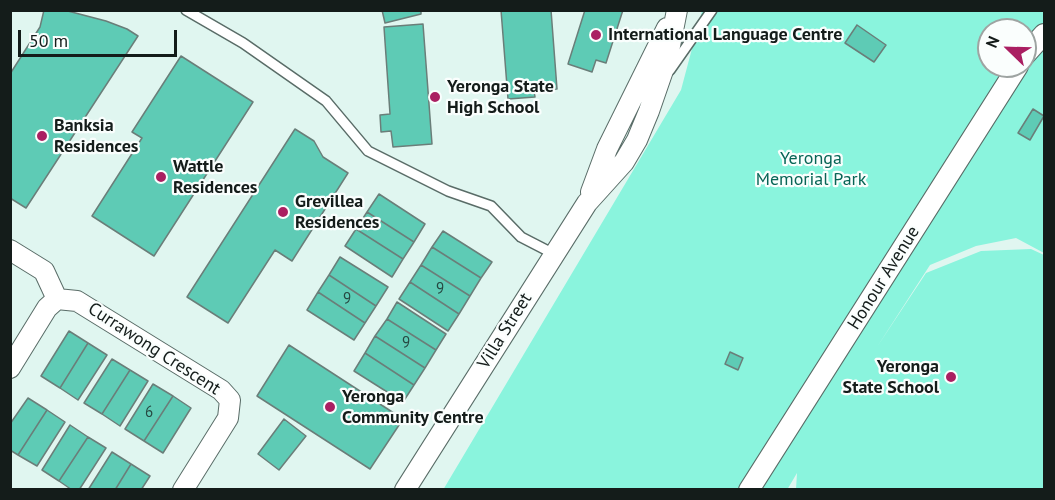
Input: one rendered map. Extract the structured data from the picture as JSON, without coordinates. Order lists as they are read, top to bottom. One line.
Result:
{"streets":{"street":["Honour Avenue","Villa Street","Currawong Crescent"]},"parks":["Yeronga Memorial Park"],"places":["International Language Centre","Yeronga State High School","Banksia Residences","Wattle Residences","Grevillea Residences","Yeronga State School","Yeronga Community Centre"],"house_numbers":["9","9","9","6"],"scale_bar":"50 m","north":"top left"}
